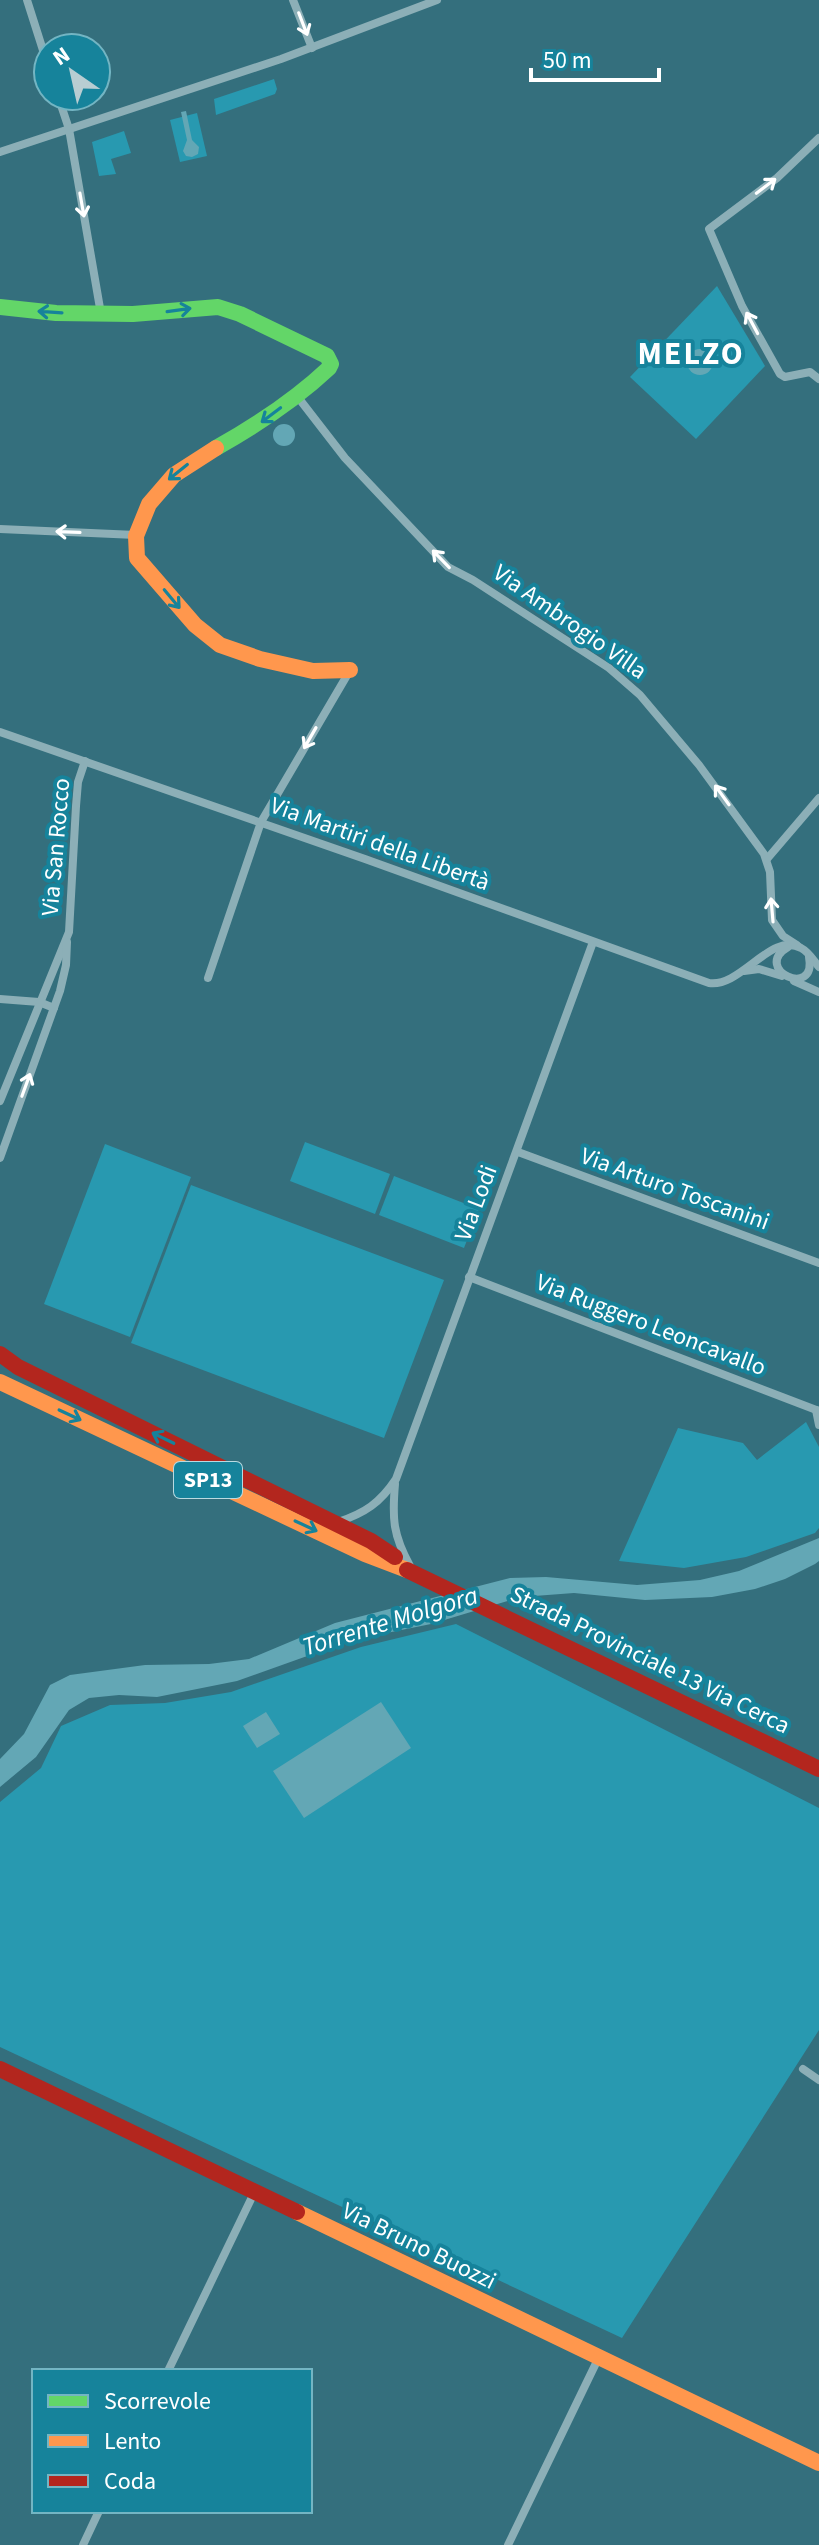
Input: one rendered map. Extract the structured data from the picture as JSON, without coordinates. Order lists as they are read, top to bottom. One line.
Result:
{"streets":{"street":["Via Ambrogio Villa","Via Martiri della Libertà","Via San Rocco","Via Arturo Toscanini","Via Lodi","Via Ruggero Leoncavallo","SP13","Strada Provinciale 13 Via Cerca","Via Bruno Buozzi"]},"crossings":[["Via Martiri della Libertà","Via San Rocco"],["Via Martiri della Libertà","Via Lodi"],["Via Arturo Toscanini","Via Lodi"],["Via Lodi","Via Ruggero Leoncavallo"],["Via Lodi","Strada Provinciale 13 Via Cerca"]],"one_way":["Via Ambrogio Villa"],"districts":["MELZO"],"water":["Torrente Molgora"],"legend":["Scorrevole","Lento","Coda"],"scale_bar":"50 m","north":"top left"}
